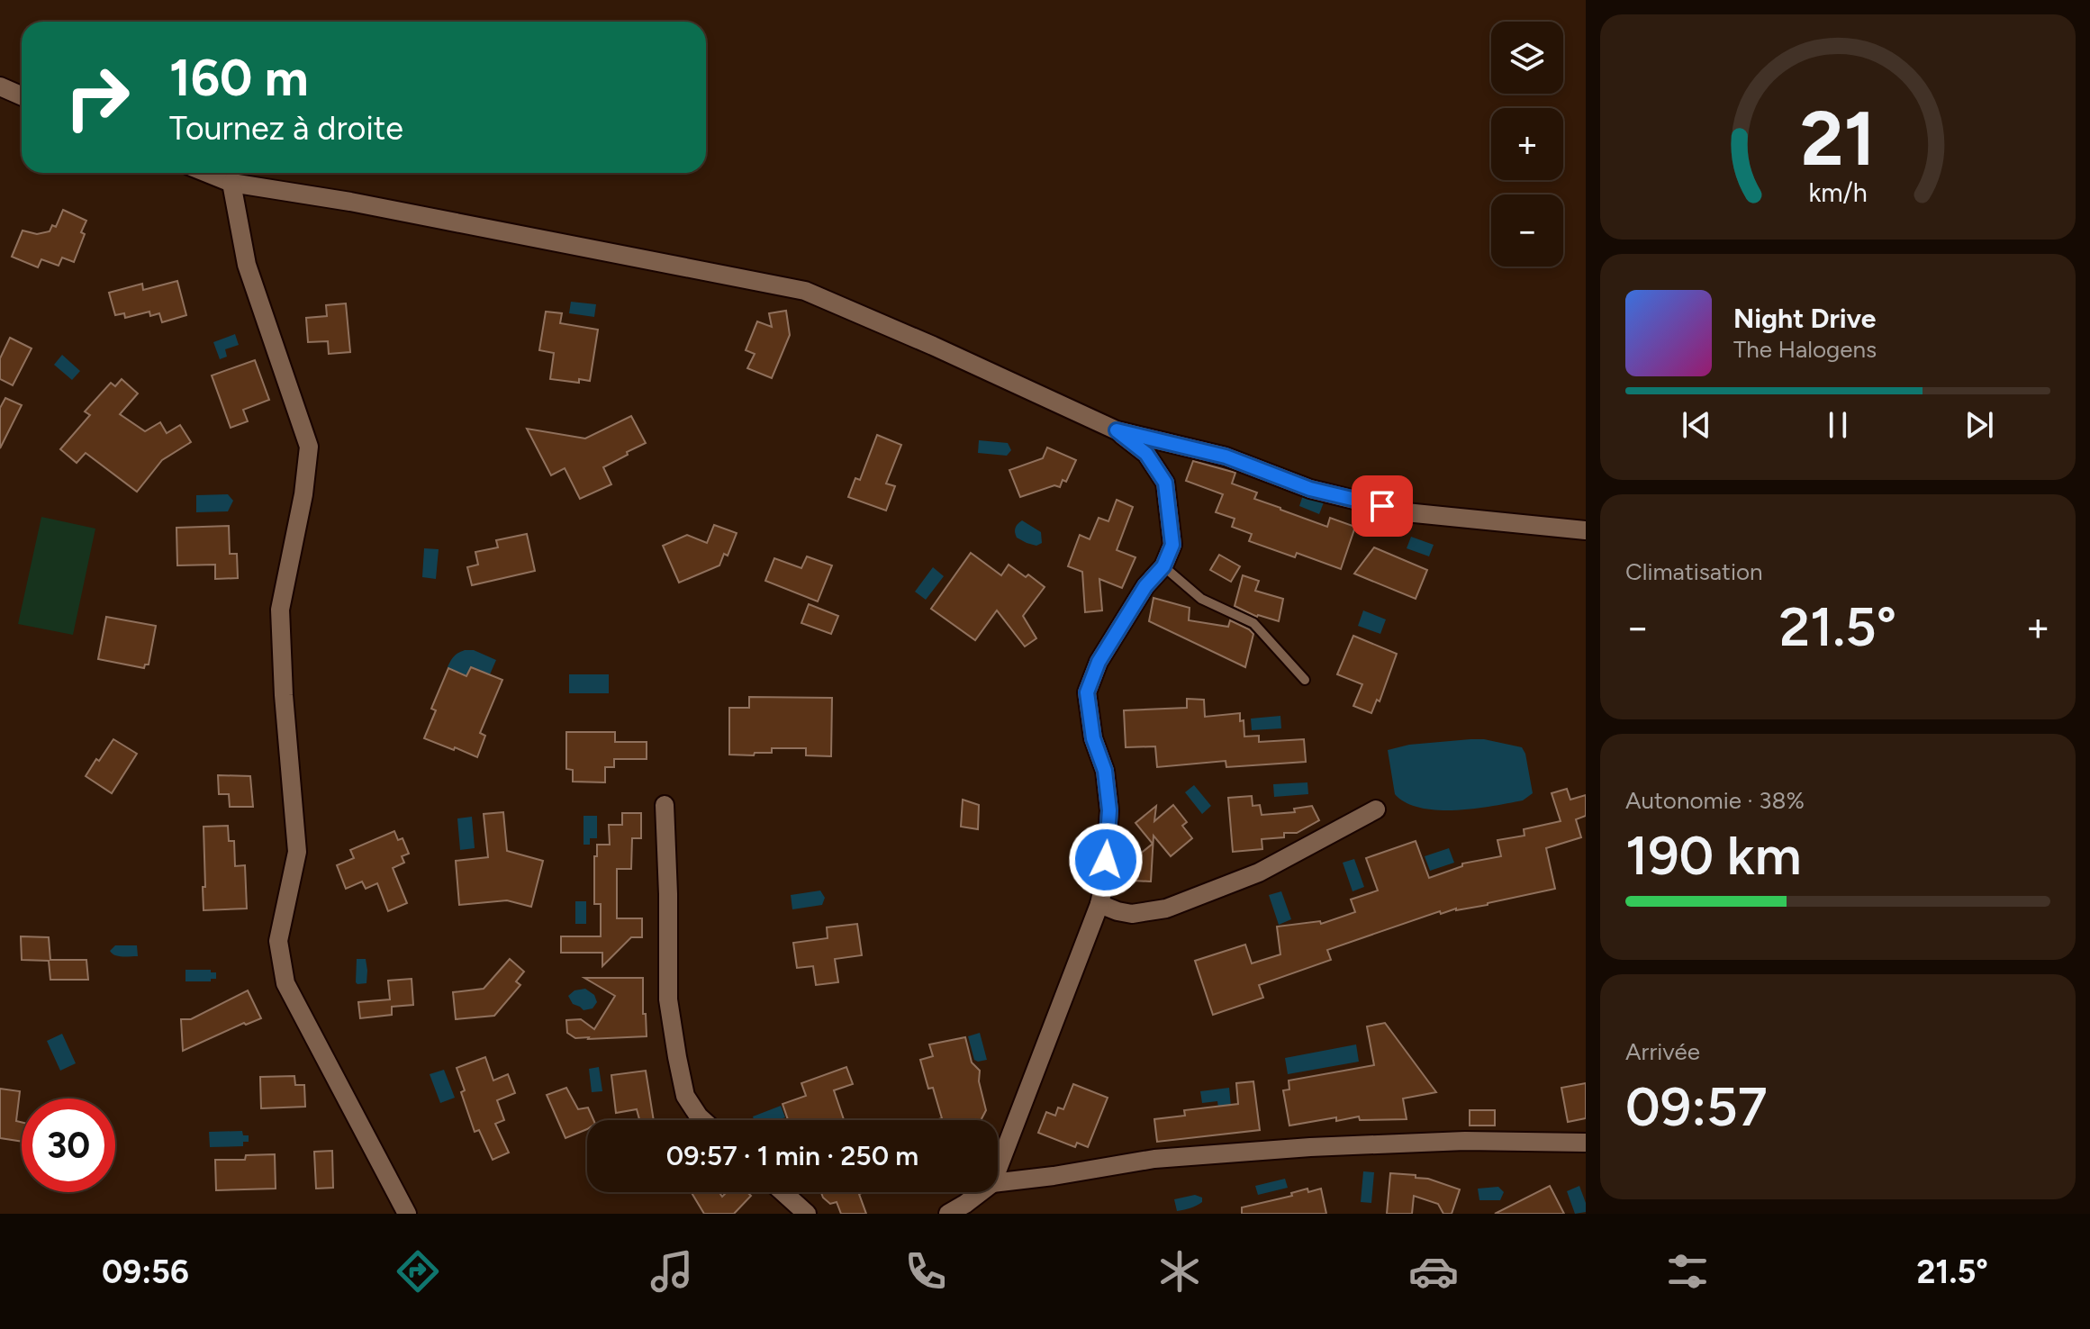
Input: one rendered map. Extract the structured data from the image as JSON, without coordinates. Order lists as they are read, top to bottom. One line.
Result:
{"page":{"map_buttons":["+","−"],"turn":["160 m","Tournez à droite"],"song":["Night Drive","The Halogens"],"tile":["Climatisation",["Autonomie · 38%","190 km"],["Arrivée","09:57"]],"heat":["−","21.5°","+"],"limit":"30","trip":"09:57 · 1 min · 250 m","tabs":["09:56","21.5°"],"gauge":["21","km/h"]}}
